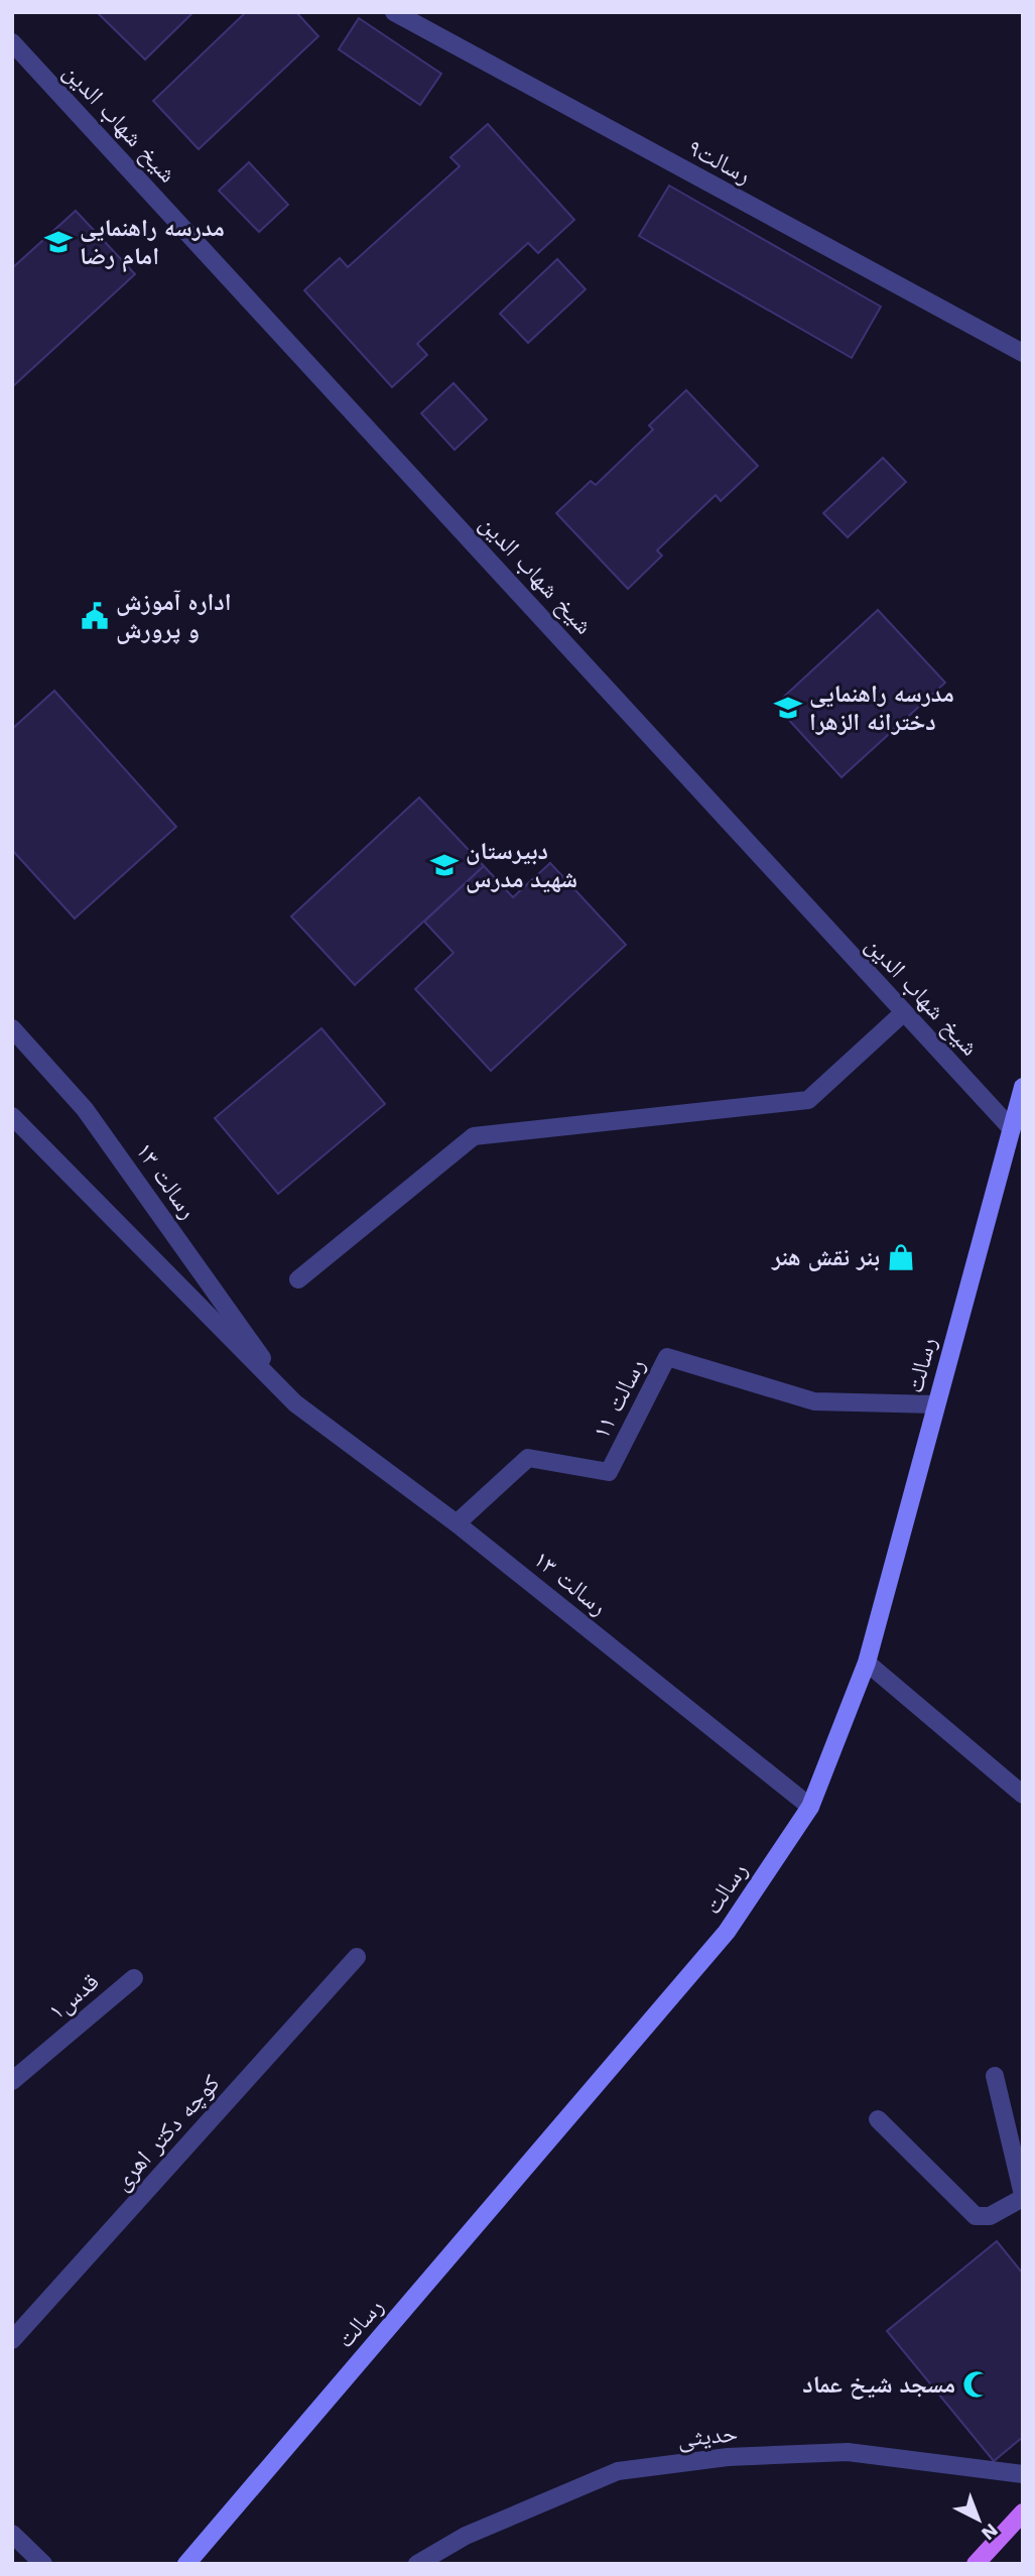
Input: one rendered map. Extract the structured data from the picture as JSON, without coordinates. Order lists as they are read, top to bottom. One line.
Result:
{"streets":{"main road":["رسالت"],"street":["شیخ شهاب الدین","رسالت۹","رسالت ۱۳","رسالت ۱۱","قدس۱","کوچه دکتر اهری","حدیثی"]},"crossings":[["شیخ شهاب الدین","رسالت"],["رسالت ۱۳","رسالت"],["رسالت ۱۳","رسالت ۱۱"],["رسالت","رسالت ۱۱"]],"places":{"school or university":["مدرسه راهنمایی امام رضا","مدرسه راهنمایی دخترانه الزهرا","دبیرستان شهید مدرس"],"public building":["اداره آموزش و پرورش"],"shop":["بنر نقش هنر"],"mosque":["مسجد شیخ عماد"]},"north":"bottom right"}
